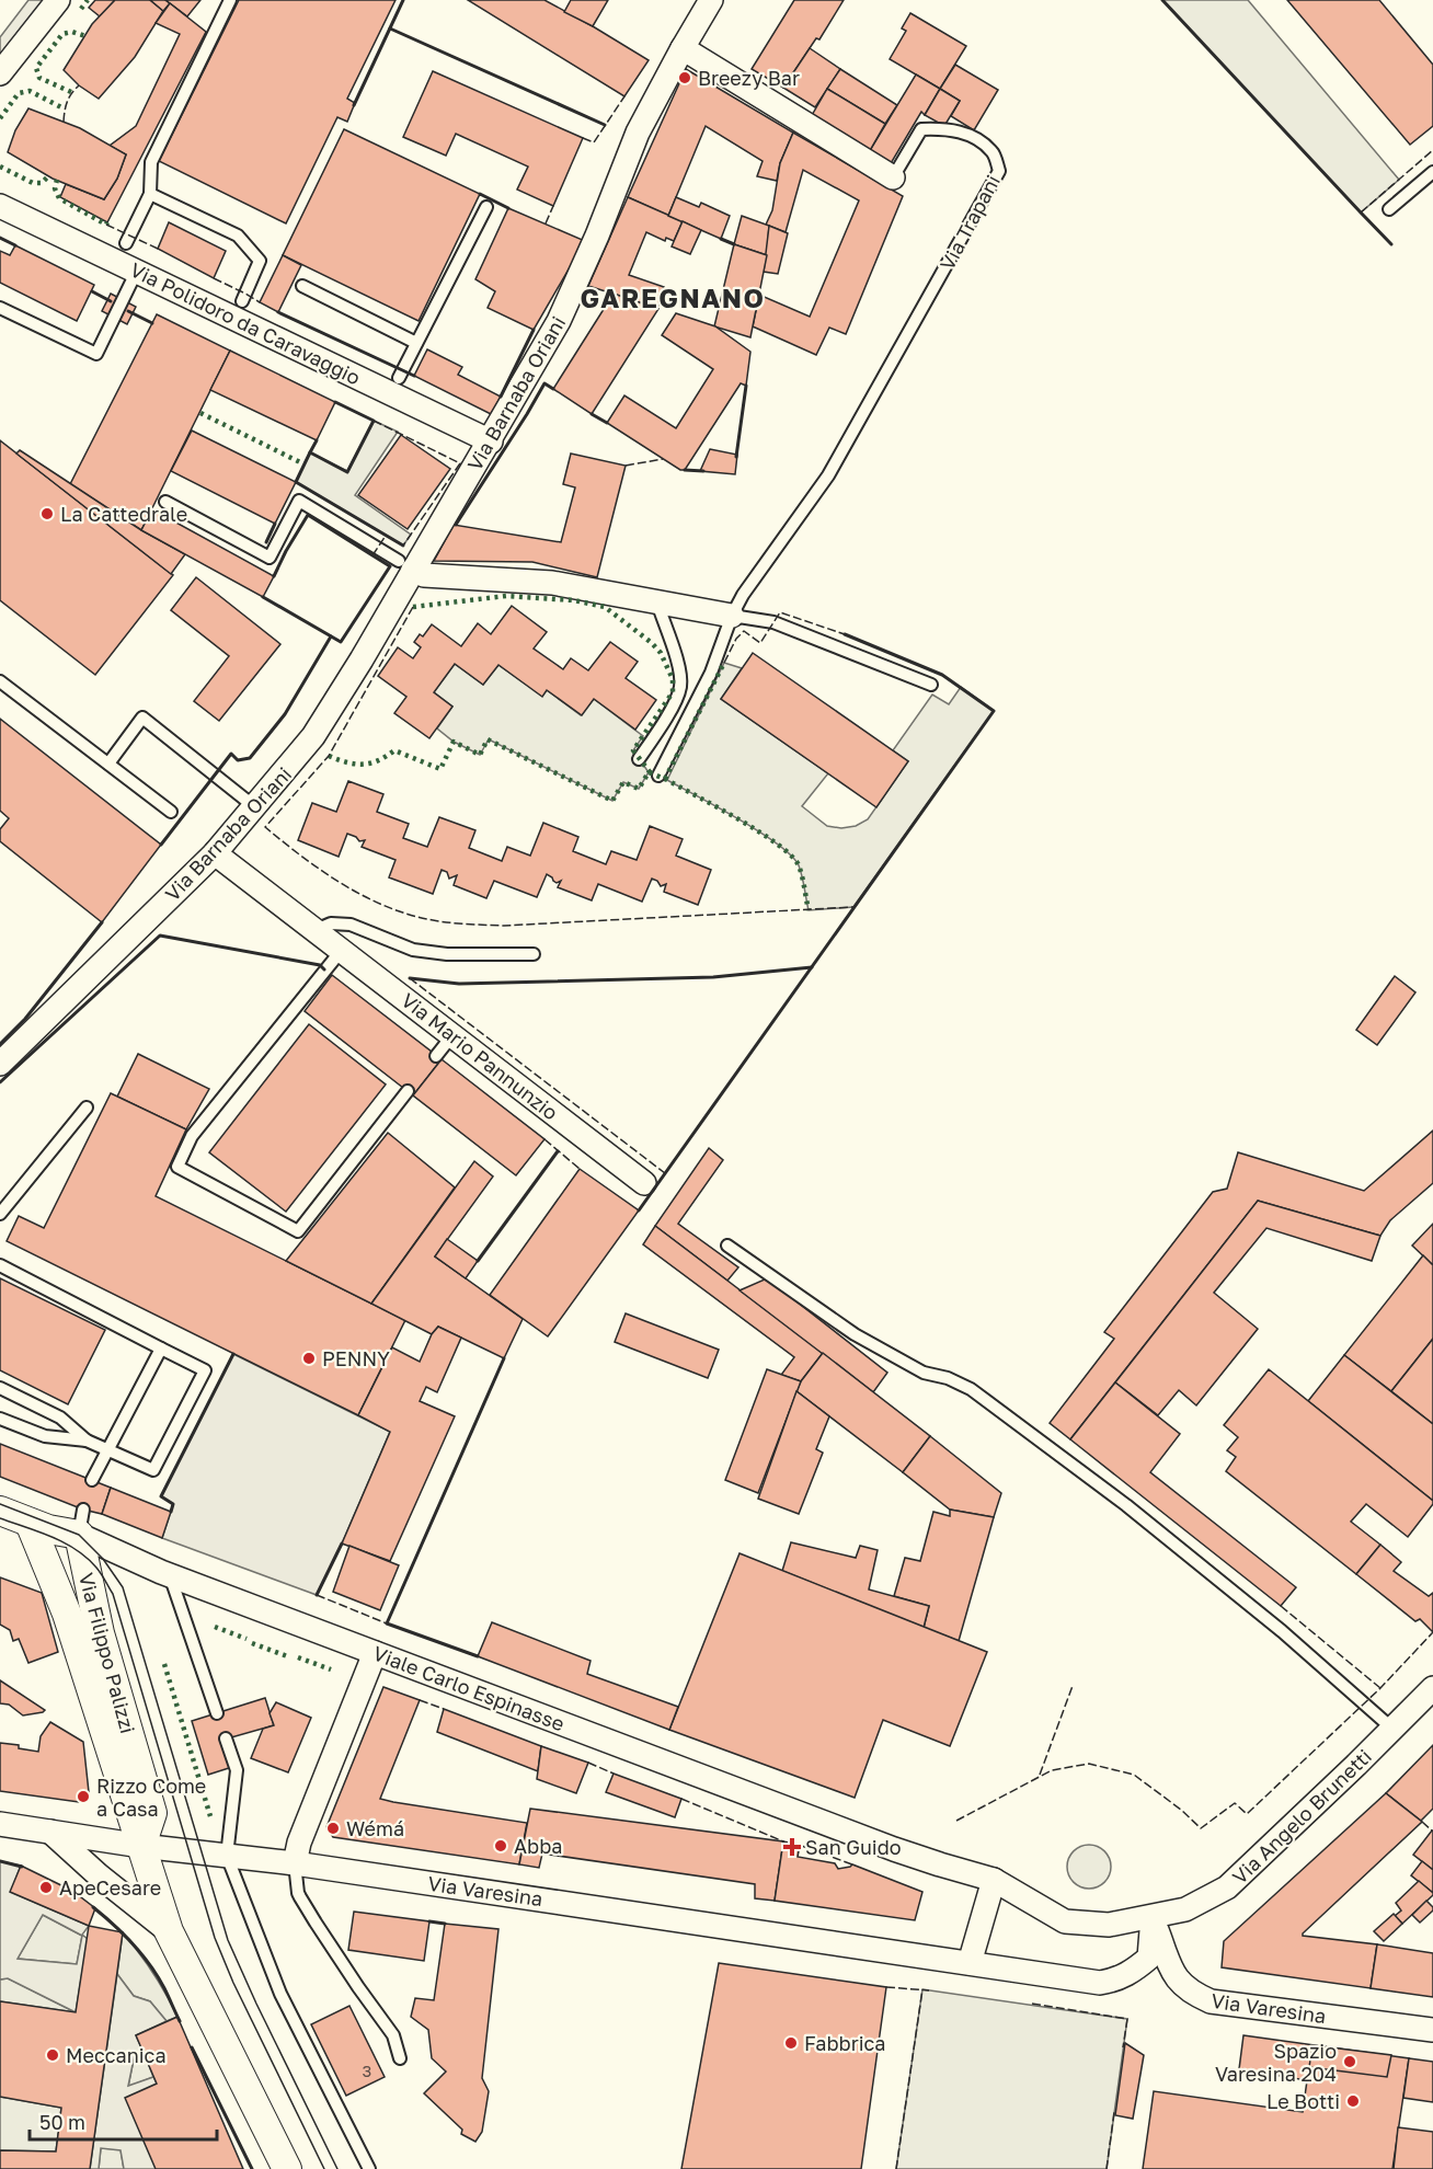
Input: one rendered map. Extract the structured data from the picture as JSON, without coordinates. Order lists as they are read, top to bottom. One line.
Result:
{"streets":{"street":["Via Trapani","Via Polidoro da Caravaggio","Via Barnaba Oriani","Via Mario Pannunzio","Via Filippo Palizzi","Viale Carlo Espinasse","Via Angelo Brunetti","Via Varesina"]},"crossings":[["Via Trapani","Via Barnaba Oriani"],["Via Polidoro da Caravaggio","Via Barnaba Oriani"],["Via Barnaba Oriani","Via Mario Pannunzio"],["Via Filippo Palizzi","Viale Carlo Espinasse"],["Via Filippo Palizzi","Via Varesina"],["Viale Carlo Espinasse","Via Angelo Brunetti"],["Via Angelo Brunetti","Via Varesina"]],"districts":["GAREGNANO"],"places":{"other":["Breezy Bar","La Cattedrale","PENNY","Rizzo Come a Casa","Wémá","Abba","ApeCesare","Fabbrica","Meccanica","Spazio Varesina 204","Le Botti"],"health":["San Guido"]},"house_numbers":["3"],"scale_bar":"50 m"}
